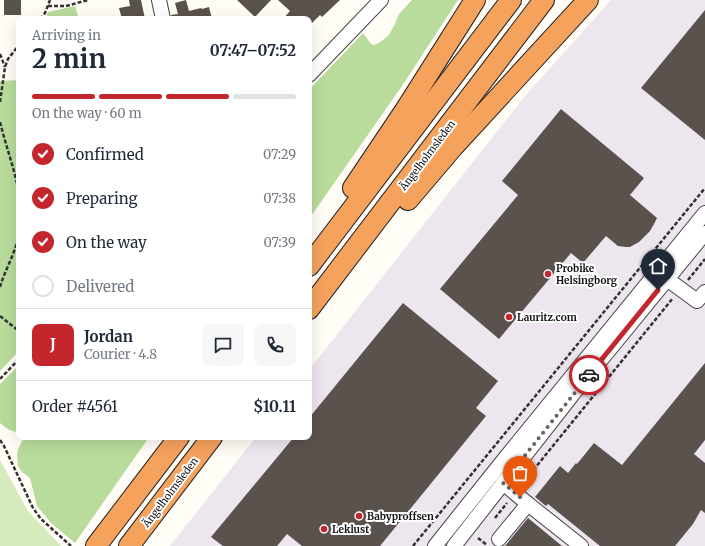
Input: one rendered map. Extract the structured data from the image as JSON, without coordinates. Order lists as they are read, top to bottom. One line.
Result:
{"streets":{"highway":["Ängelholmsleden"]},"places":["Probike Helsingborg","Lauritz.com","Babyproffsen","Leklust"],"page":{"heading":["2 min","Arriving in","07:47–07:52"],"panel":["Jordan","Courier · 4.8","Order #4561","$10.11"],"bar":"On the way · 60 m","list":[["Confirmed","07:29"],["Preparing","07:38"],["On the way","07:39"],"Delivered"],"round":"J"}}
